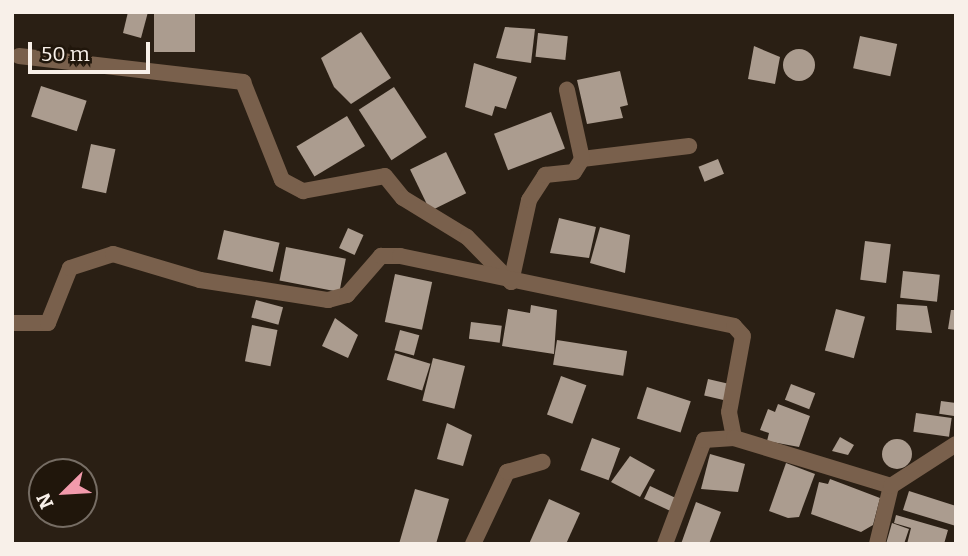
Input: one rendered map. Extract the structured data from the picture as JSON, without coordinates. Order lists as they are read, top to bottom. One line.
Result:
{"scale_bar":"50 m","north":"bottom left"}
